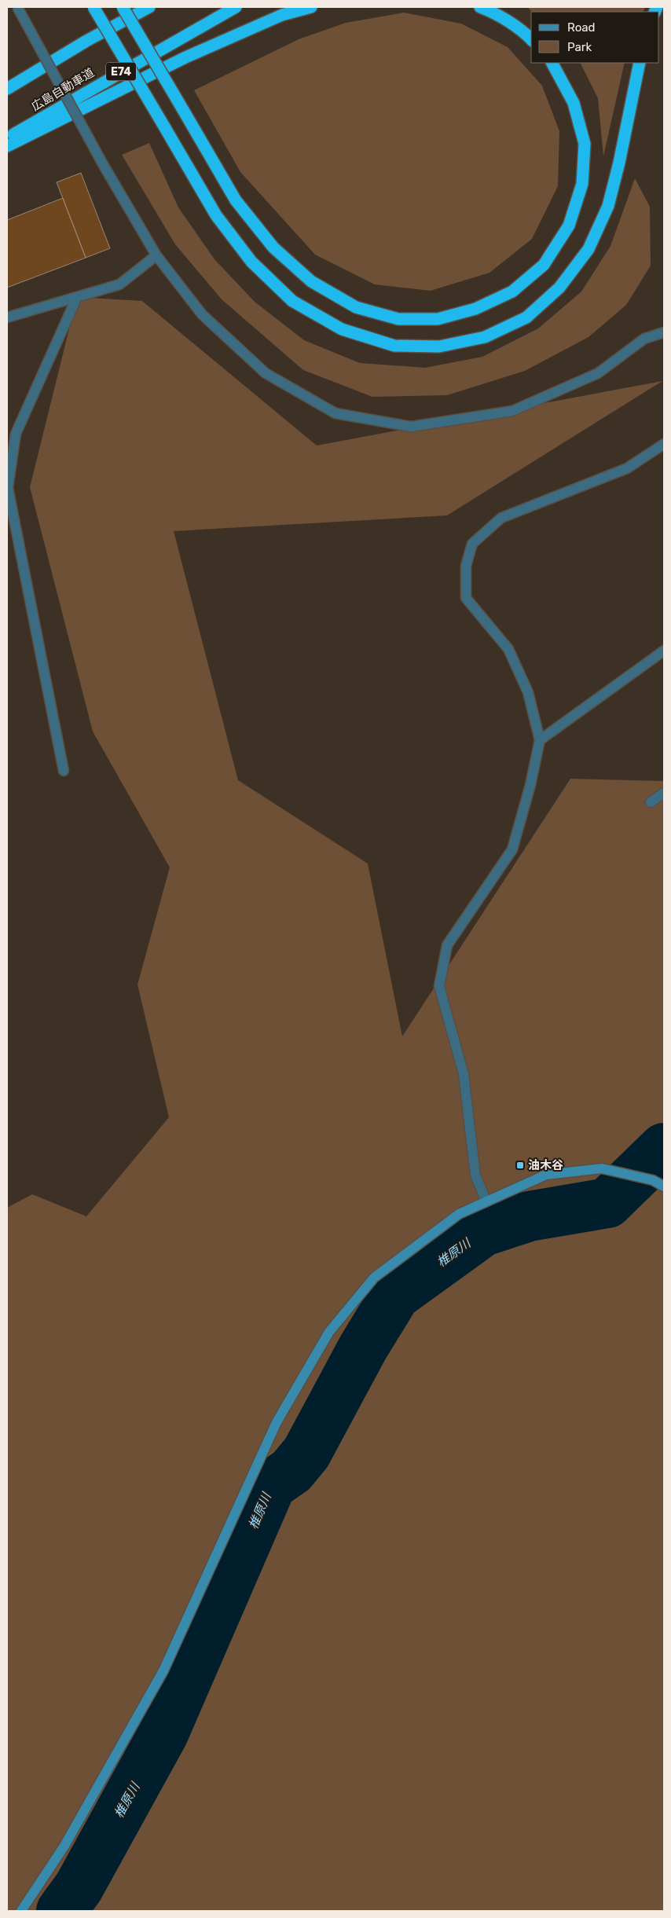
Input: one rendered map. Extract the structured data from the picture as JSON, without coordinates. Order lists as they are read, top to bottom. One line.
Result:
{"streets":{"highway":["E74","広島自動車道"]},"water":["椎原川"],"places":{"transit":["油木谷"]},"legend":["Road","Park"]}
